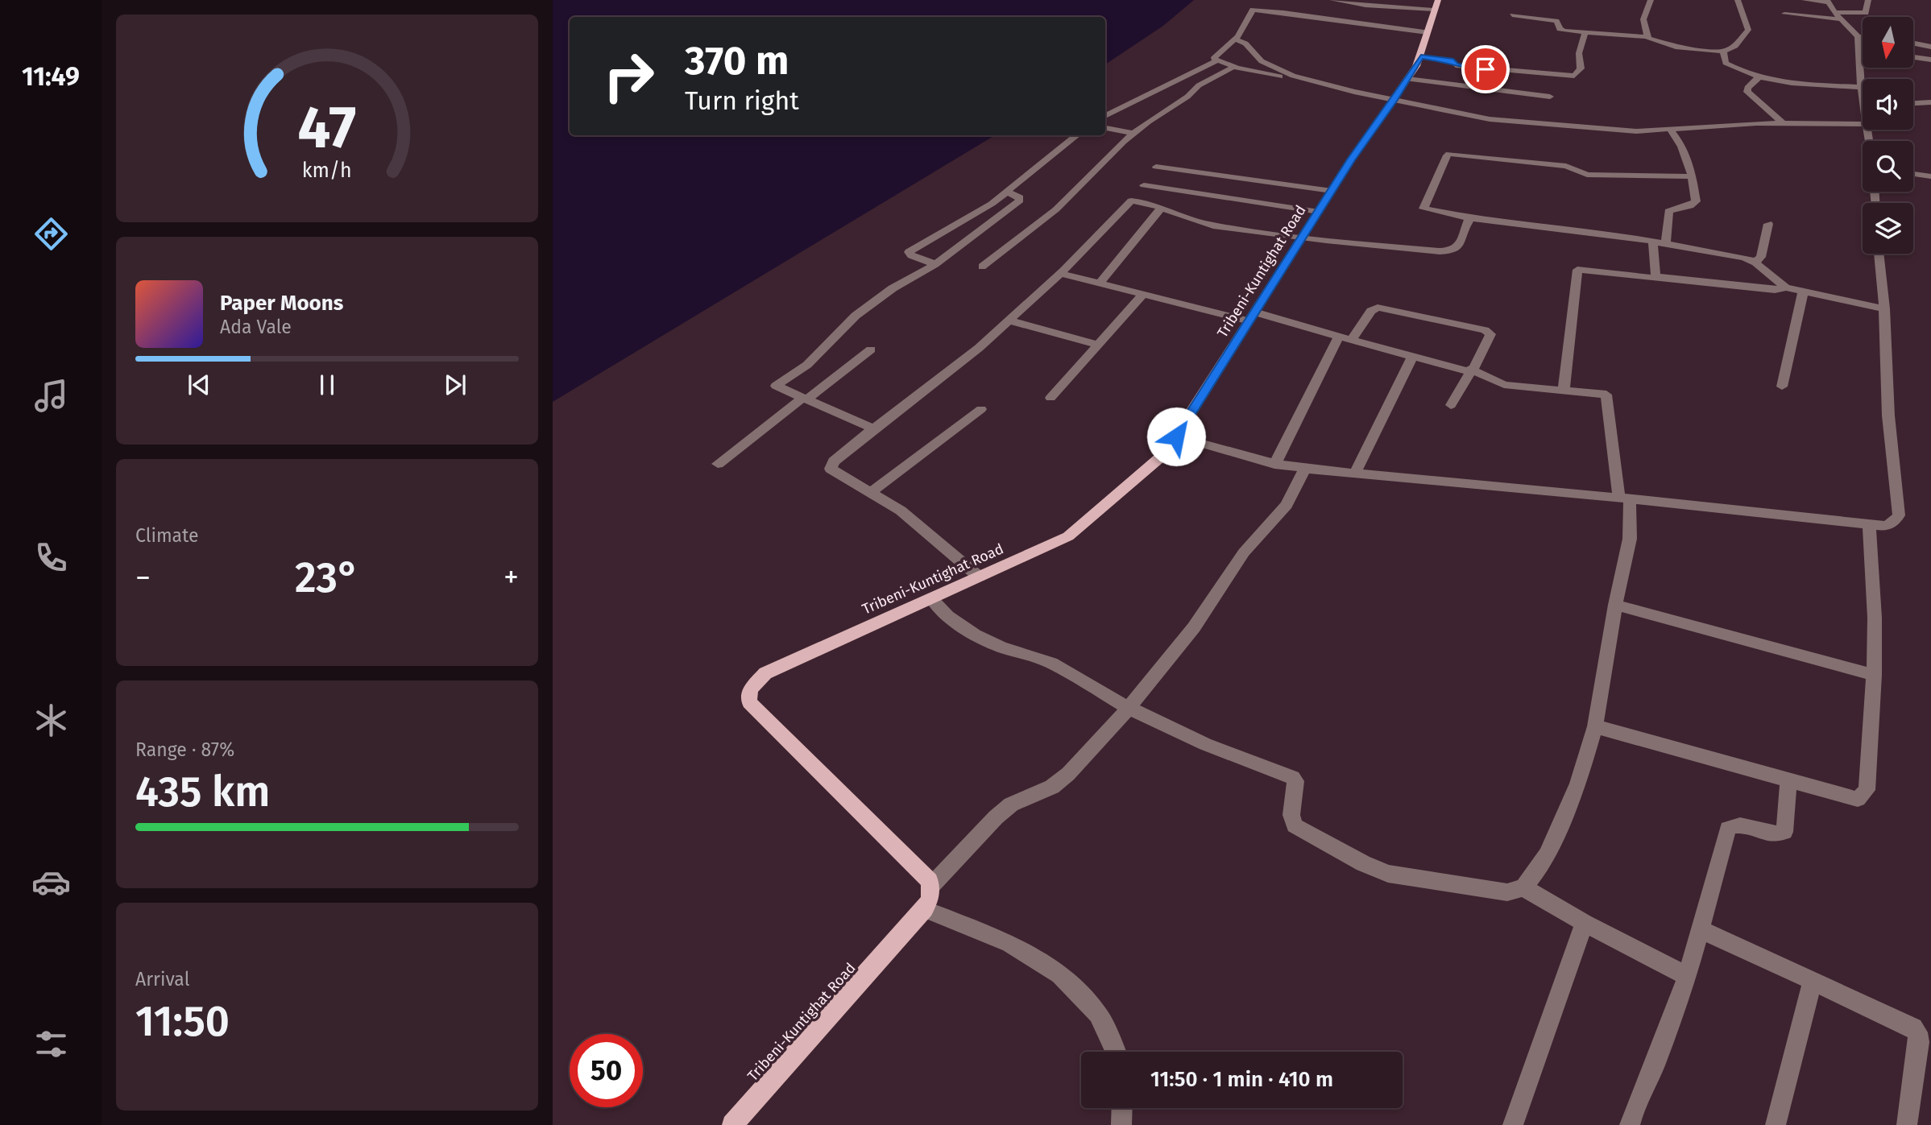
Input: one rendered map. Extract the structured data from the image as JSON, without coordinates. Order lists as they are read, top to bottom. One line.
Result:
{"streets":{"main road":["Tribeni-Kuntighat Road"]},"north":"bottom","page":{"tabs":"11:49","turn":["370 m","Turn right"],"song":["Paper Moons","Ada Vale"],"tile":["Climate",["Range · 87%","435 km"],["Arrival","11:50"]],"heat":["−","23°","+"],"limit":"50","trip":"11:50 · 1 min · 410 m","gauge":["47","km/h"]}}
